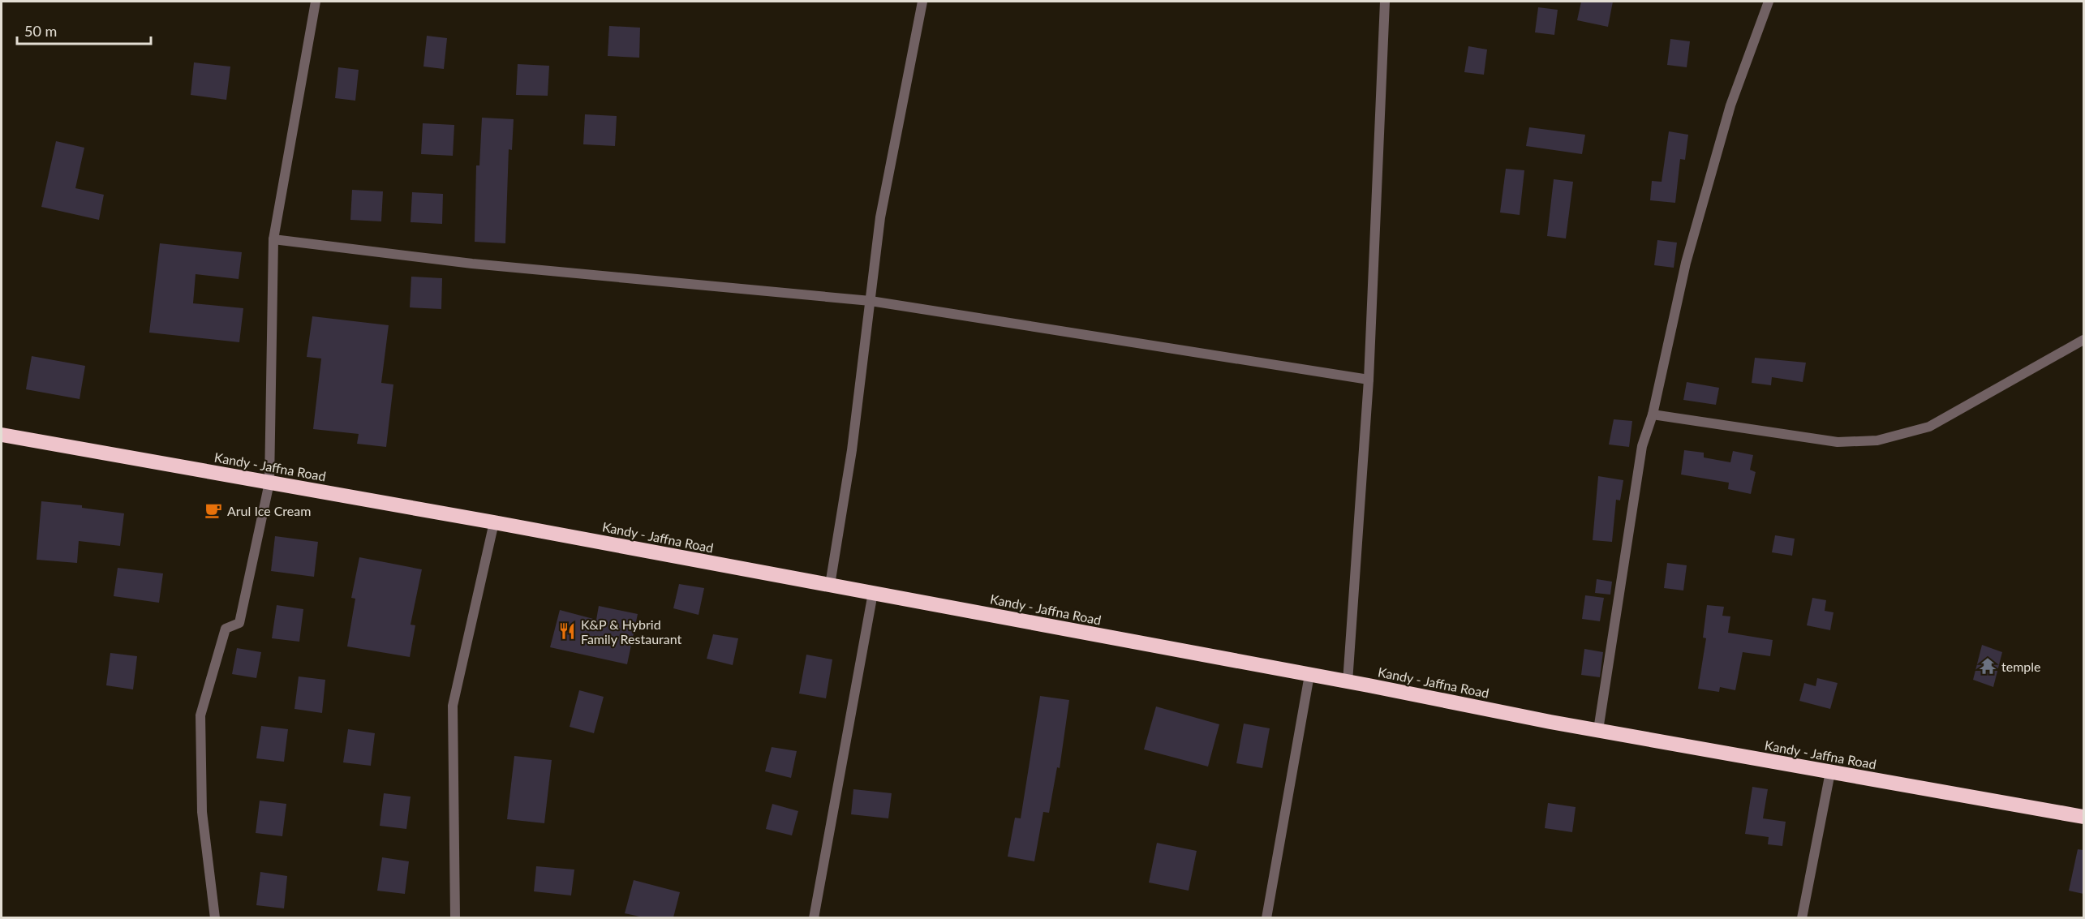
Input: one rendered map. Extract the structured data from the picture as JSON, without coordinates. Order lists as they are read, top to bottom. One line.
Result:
{"streets":{"highway":["Kandy - Jaffna Road"]},"places":{"cafe":["Arul Ice Cream"],"restaurant":["K&P & Hybrid Family Restaurant"],"temple":["temple"]},"scale_bar":"50 m"}
